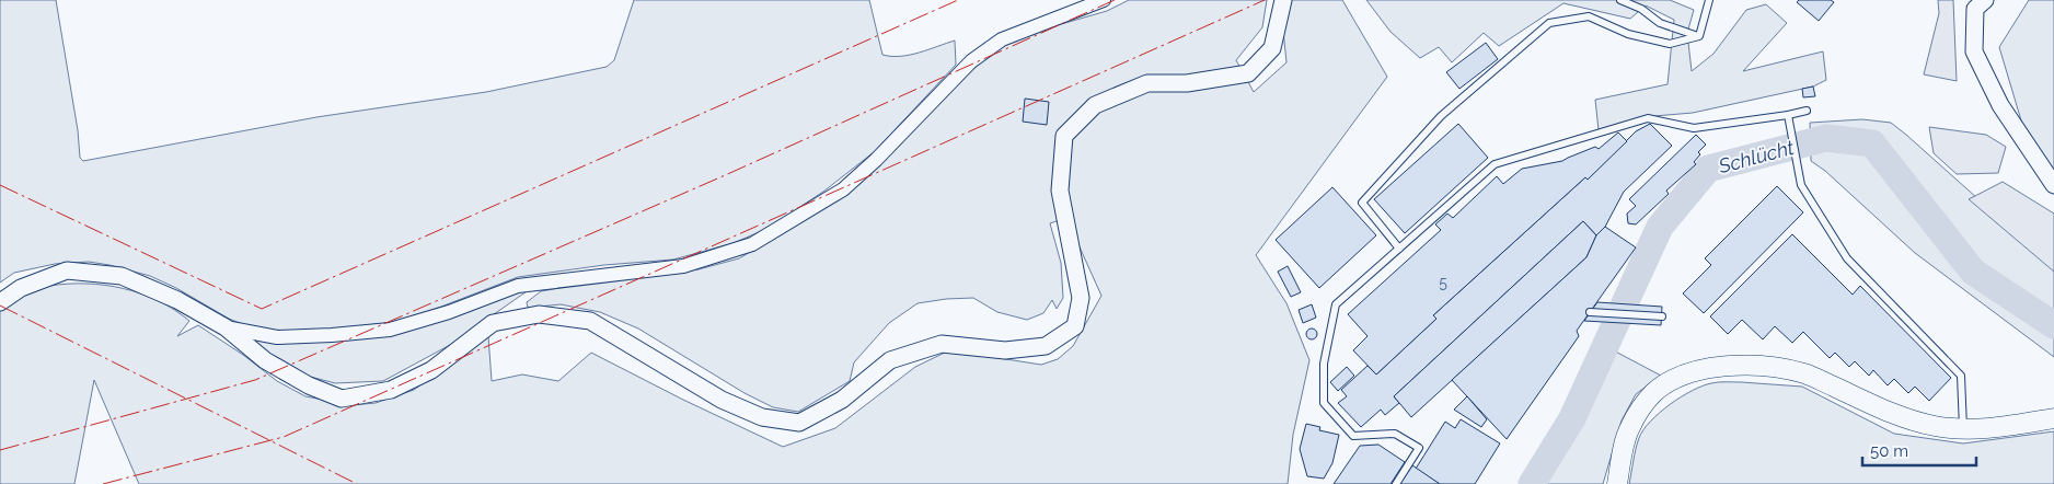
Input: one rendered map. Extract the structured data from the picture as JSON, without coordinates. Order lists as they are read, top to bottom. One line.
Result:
{"water":["Schlücht"],"house_numbers":["5"],"scale_bar":"50 m"}
